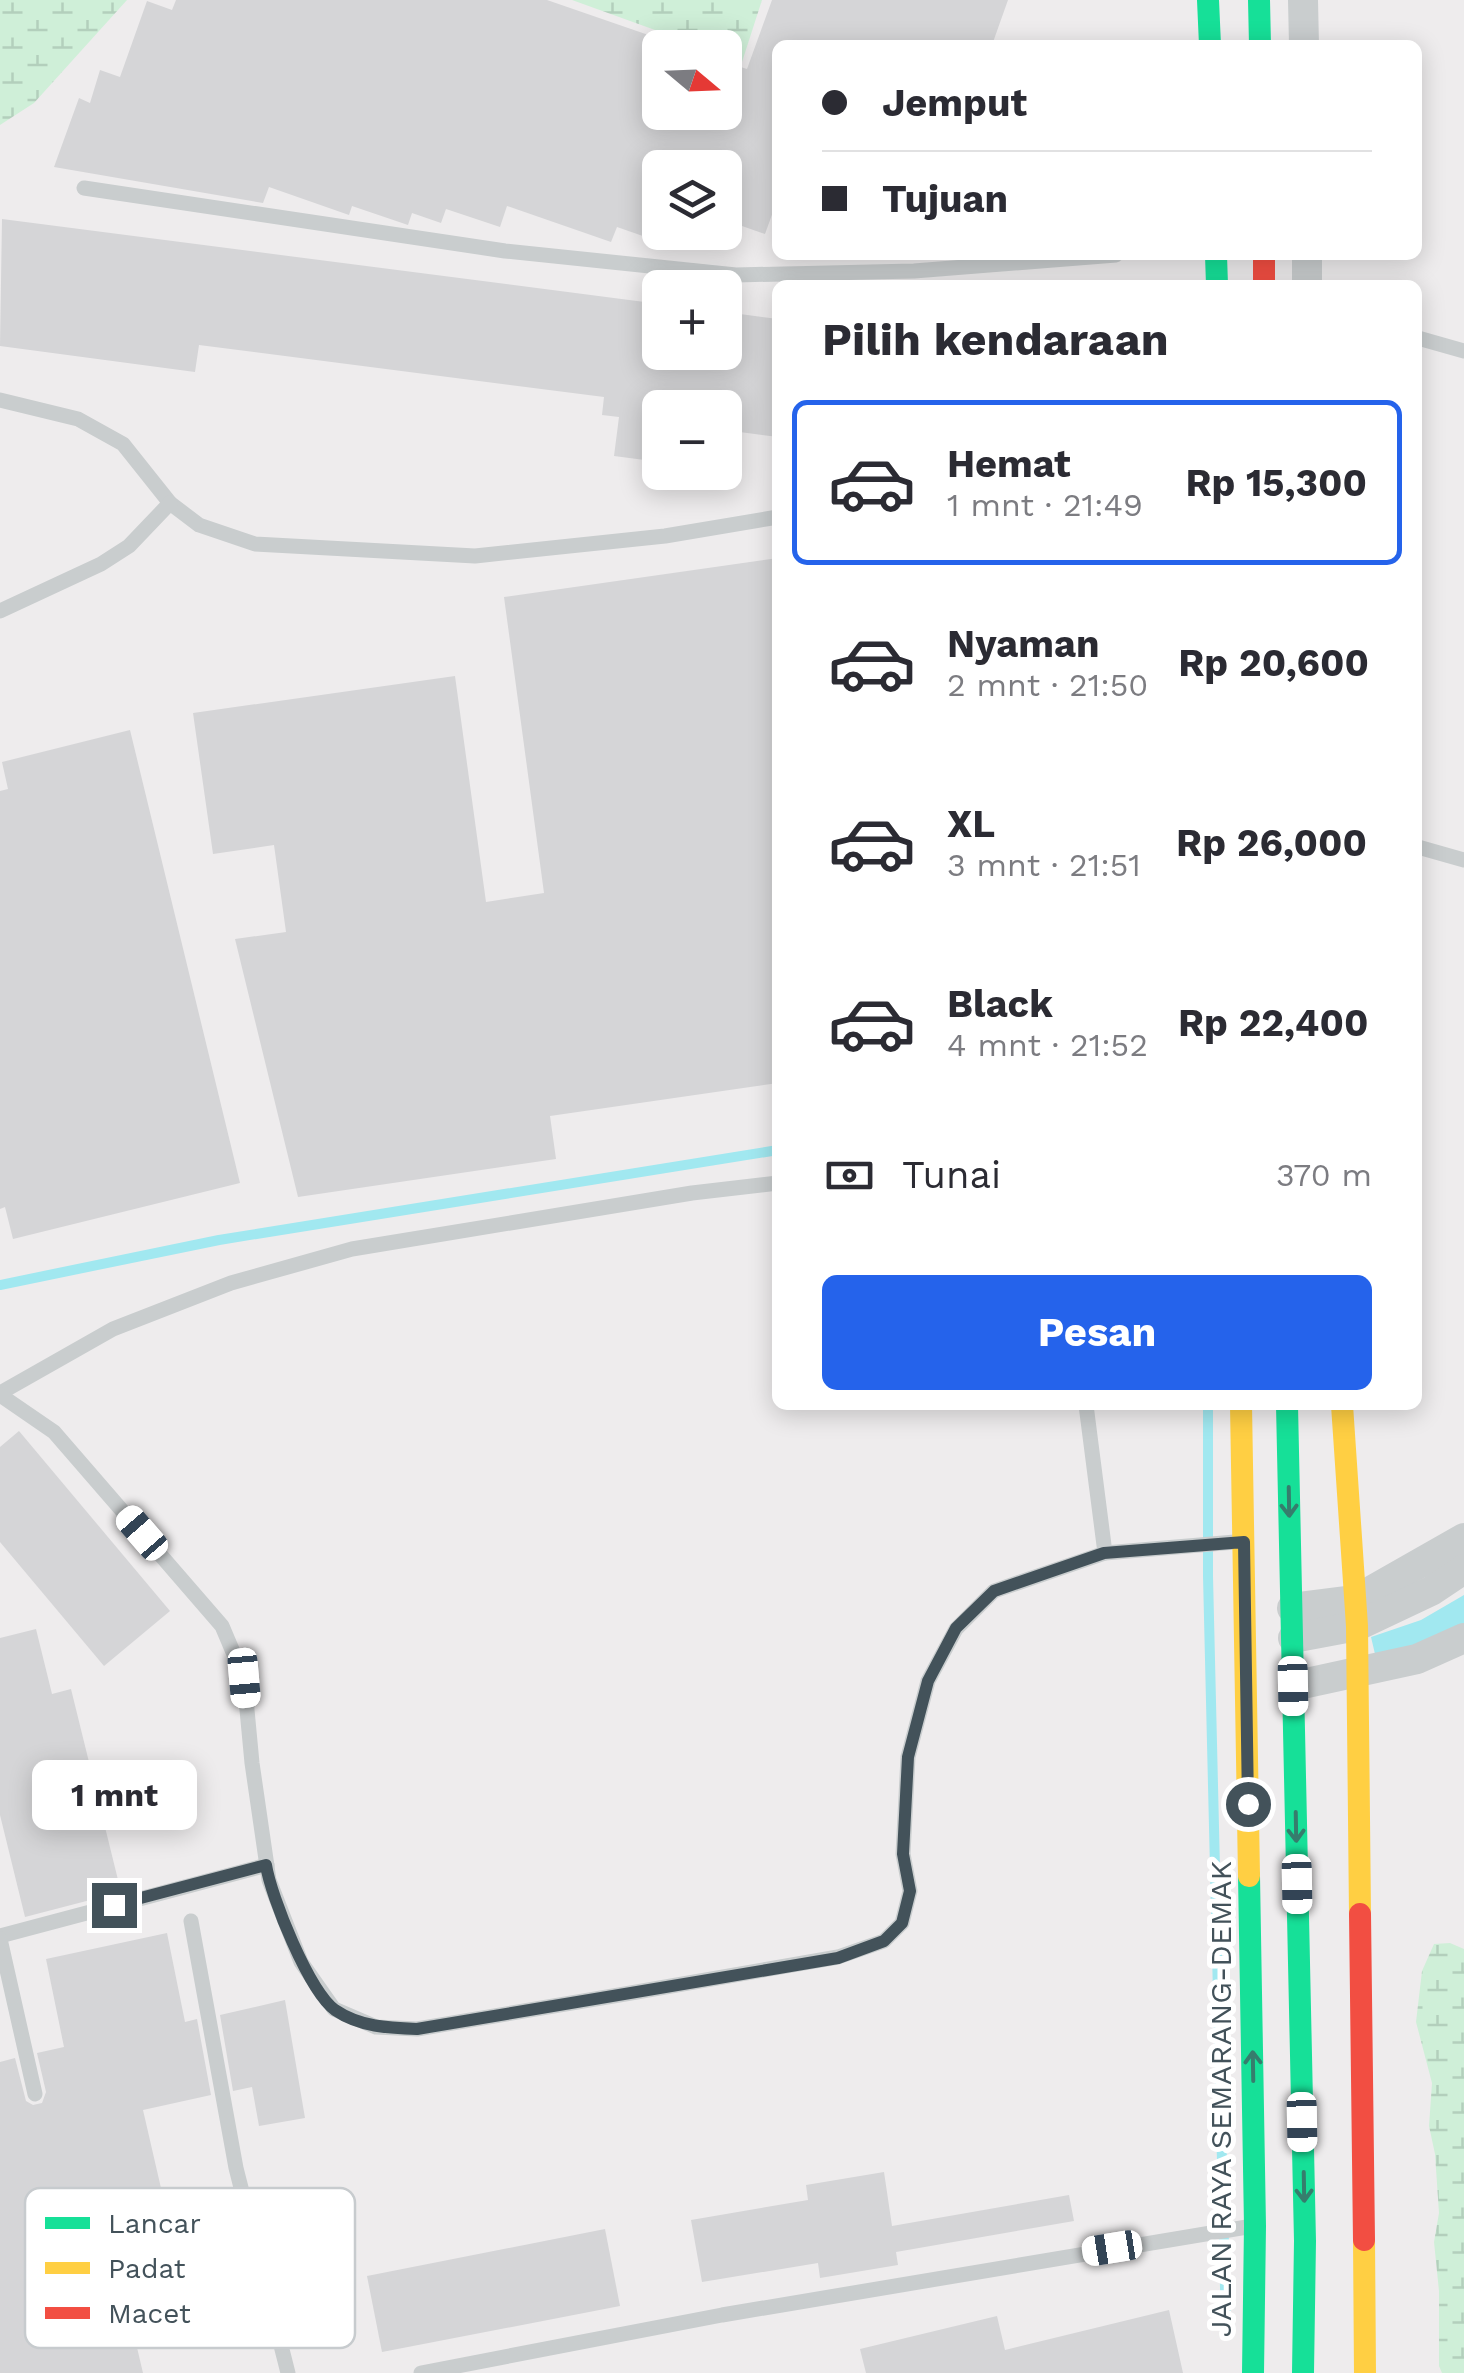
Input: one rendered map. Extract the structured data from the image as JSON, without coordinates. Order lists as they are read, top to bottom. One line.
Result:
{"streets":{"main road":["JALAN RAYA SEMARANG-DEMAK"]},"legend":["Lancar","Padat","Macet"],"north":"right","page":{"map_buttons":["+","−"],"banner":["Jemput","Tujuan"],"heading":"Pilih kendaraan","list":[{"name":"Hemat","note":"1 mnt · 21:49","value":"Rp 15,300"},{"name":"Nyaman","note":"2 mnt · 21:50","value":"Rp 20,600"},{"name":"XL","note":"3 mnt · 21:51","value":"Rp 26,000"},{"name":"Black","note":"4 mnt · 21:52","value":"Rp 22,400"}],"pay":["Tunai","370 m"],"buttons":"Pesan","bubble":"1 mnt"}}
